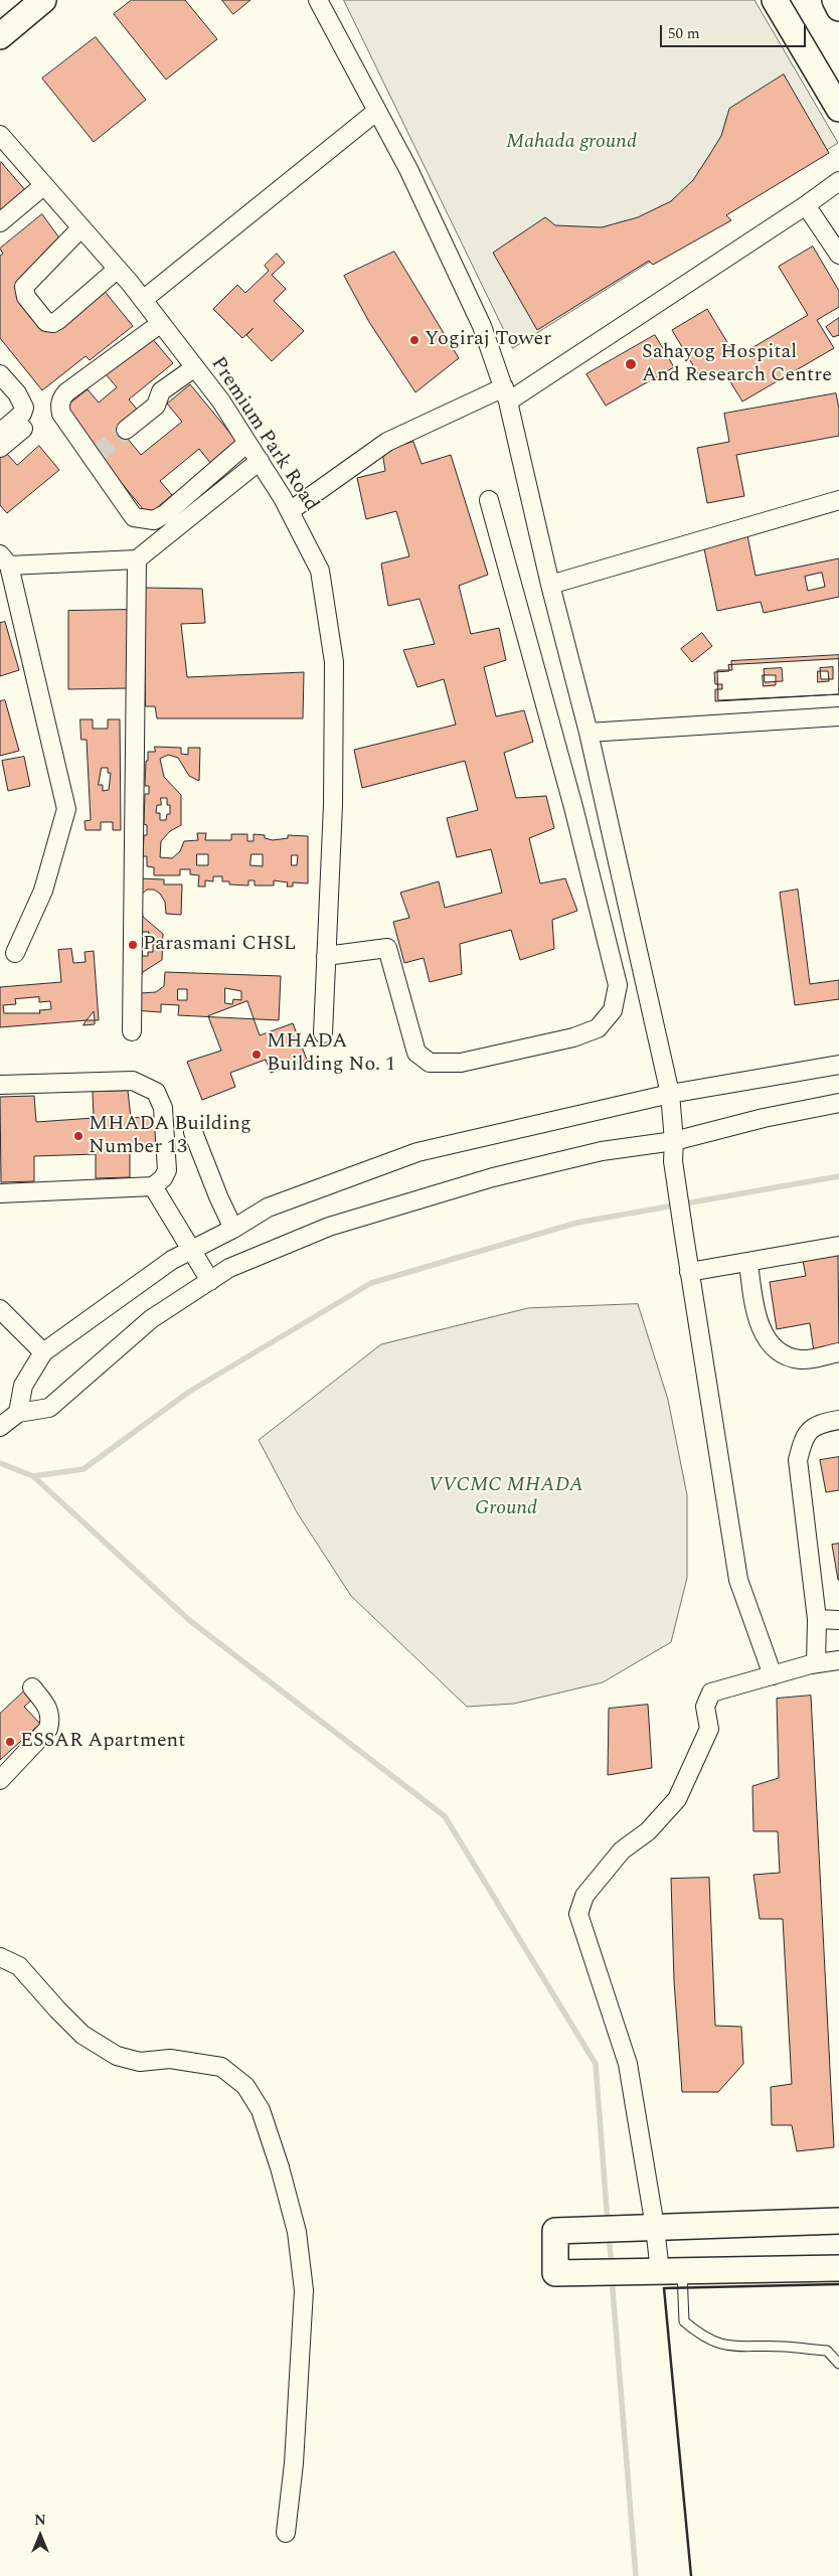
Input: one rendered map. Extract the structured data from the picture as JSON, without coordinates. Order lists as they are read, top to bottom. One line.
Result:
{"streets":{"street":["Premium Park Road"]},"parks":["Mahada ground","VVCMC MHADA Ground"],"places":["Yogiraj Tower","Sahayog Hospital And Research Centre","Parasmani CHSL","MHADA Building No. 1","MHADA Building Number 13","ESSAR Apartment"],"scale_bar":"50 m","north":"top"}
